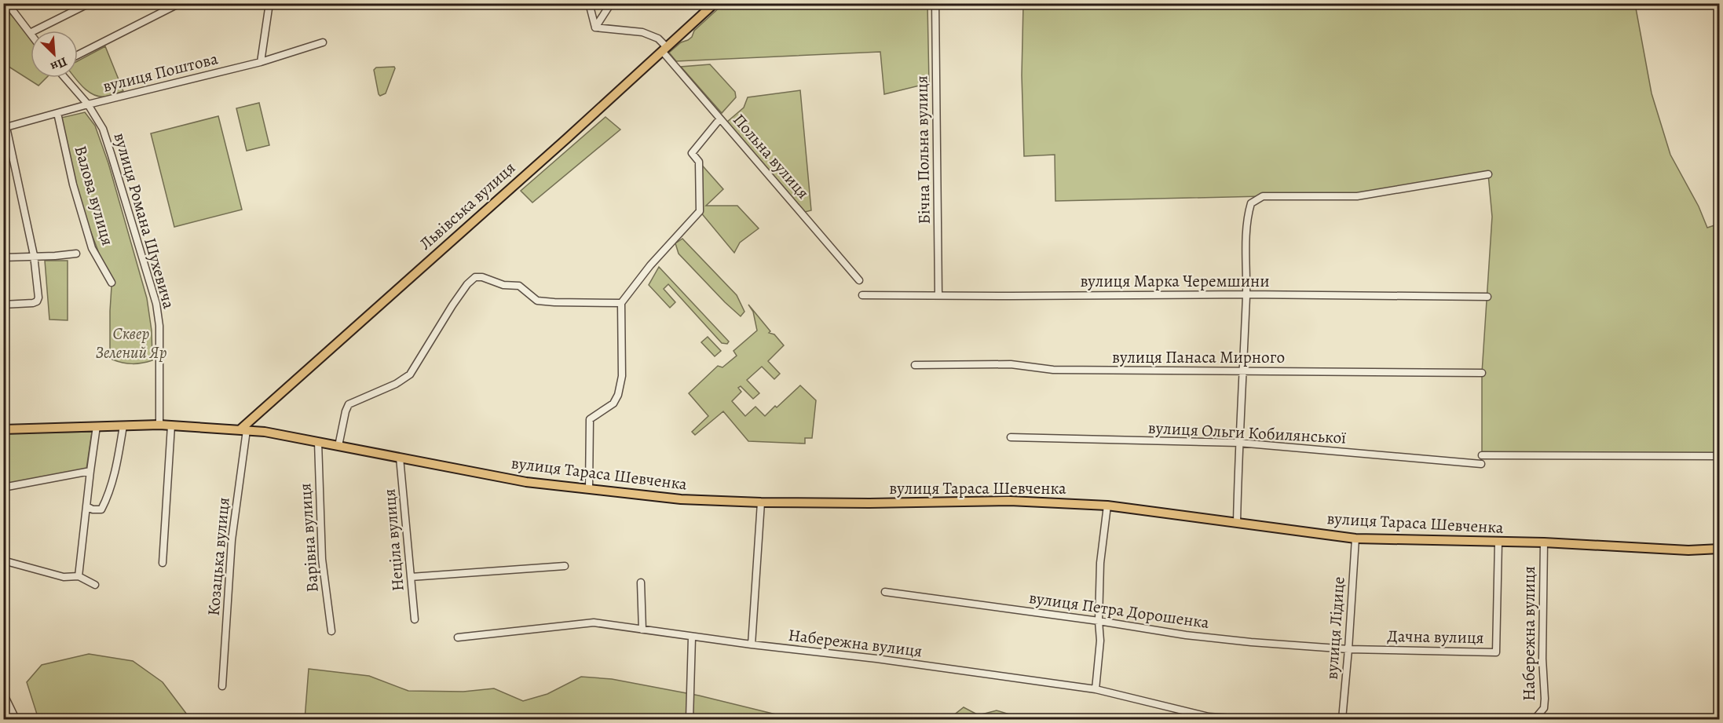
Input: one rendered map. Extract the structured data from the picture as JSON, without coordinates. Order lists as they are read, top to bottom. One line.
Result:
{"streets":{"main road":["Львівська вулиця","вулиця Тараса Шевченка"],"street":["вулиця Поштова","Бічна Польна вулиця","Польна вулиця","Валова вулиця","вулиця Романа Шухевича","вулиця Марка Черемшини","вулиця Панаса Мирного","вулиця Ольги Кобилянської","Варівна вулиця","Неціла вулиця","Козацька вулиця","вулиця Петра Дорошенка","вулиця Лідице","Набережна вулиця","Дачна вулиця"]},"crossings":[["вулиця Поштова","Валова вулиця"],["вулиця Поштова","вулиця Романа Шухевича"],["Бічна Польна вулиця","вулиця Марка Черемшини"],["Польна вулиця","Львівська вулиця"],["Львівська вулиця","вулиця Тараса Шевченка"],["Львівська вулиця","Козацька вулиця"],["вулиця Романа Шухевича","вулиця Тараса Шевченка"],["вулиця Тараса Шевченка","Варівна вулиця"],["вулиця Тараса Шевченка","Неціла вулиця"],["вулиця Тараса Шевченка","Козацька вулиця"],["вулиця Тараса Шевченка","вулиця Лідице"],["вулиця Тараса Шевченка","Набережна вулиця"],["вулиця Тараса Шевченка","Дачна вулиця"],["вулиця Петра Дорошенка","вулиця Лідице"],["вулиця Петра Дорошенка","Дачна вулиця"],["вулиця Лідице","Дачна вулиця"]],"parks":["Сквер Зелений Яр"],"north":"bottom right"}
